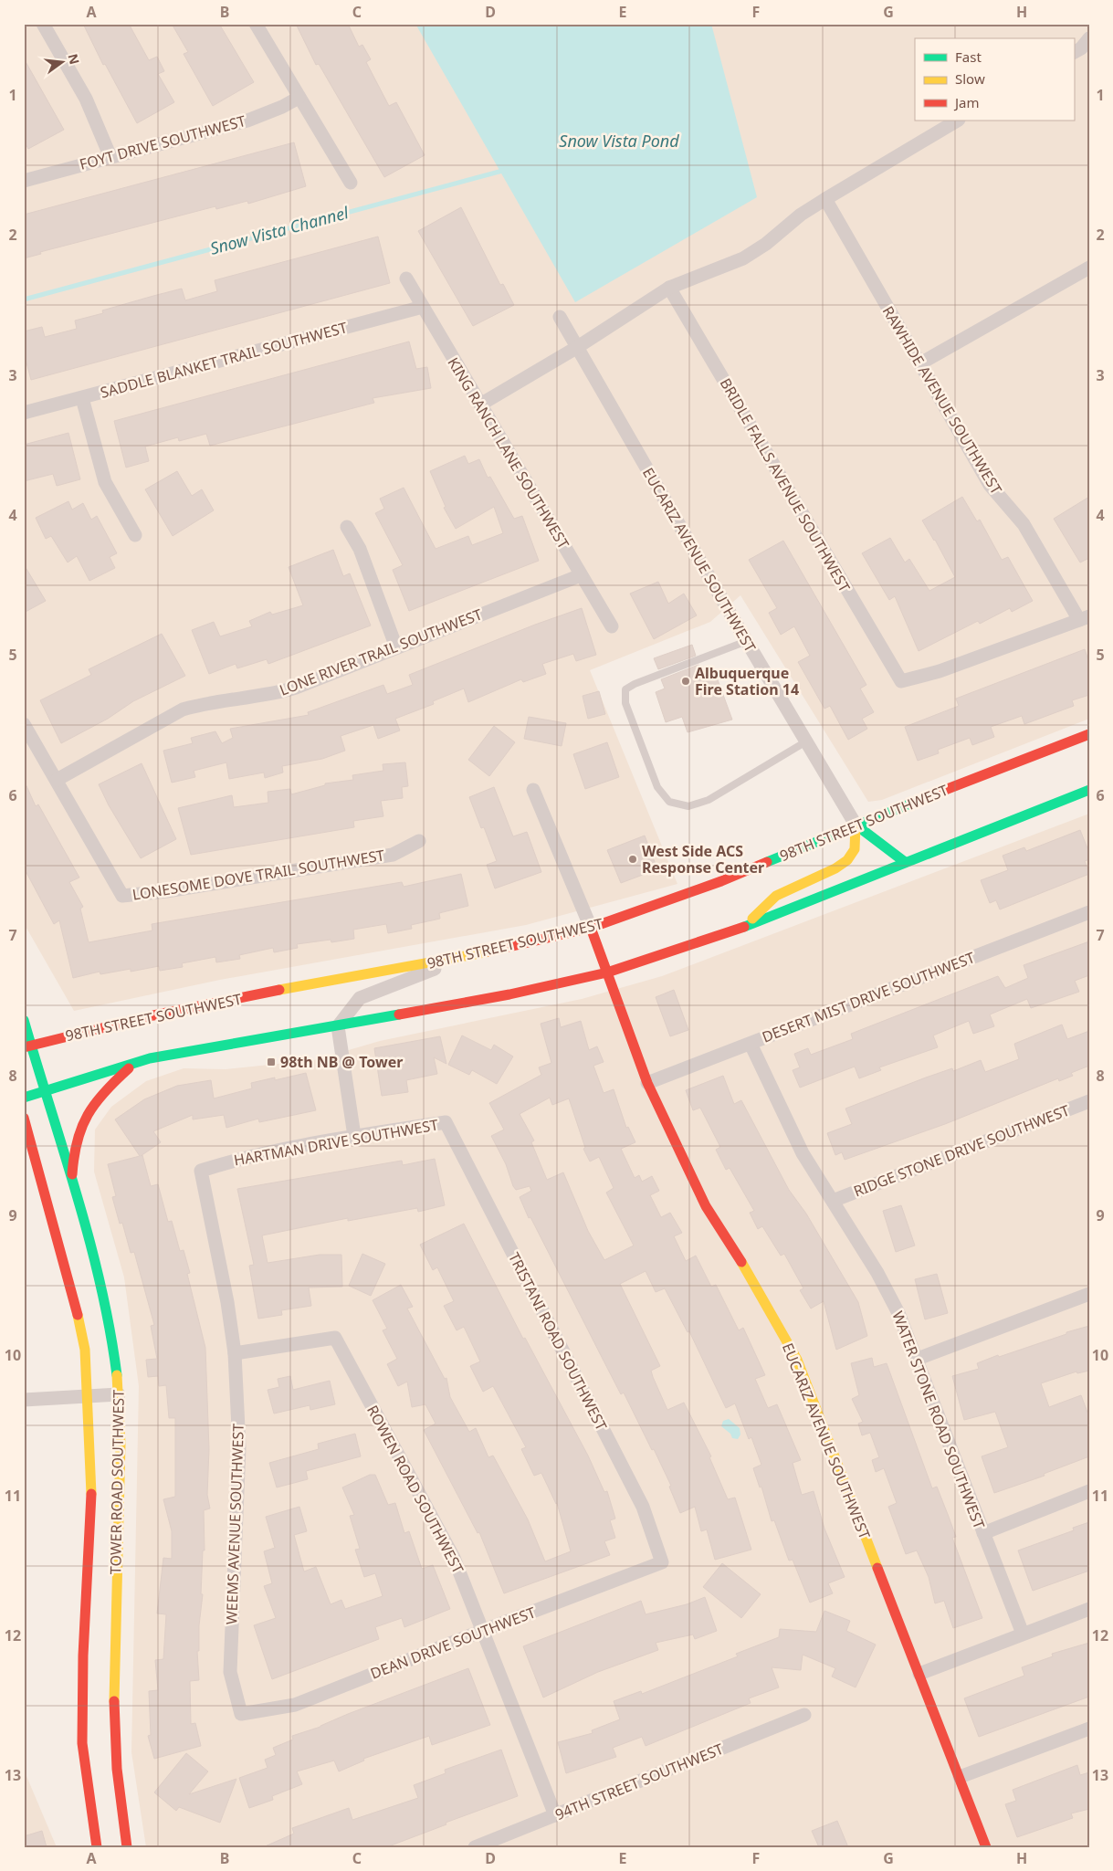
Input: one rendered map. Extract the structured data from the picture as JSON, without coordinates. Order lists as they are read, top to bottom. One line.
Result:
{"streets":{"street":["FOYT DRIVE SOUTHWEST","SADDLE BLANKET TRAIL SOUTHWEST","RAWHIDE AVENUE SOUTHWEST","KING RANCH LANE SOUTHWEST","BRIDLE FALLS AVENUE SOUTHWEST","EUCARIZ AVENUE SOUTHWEST","LONE RIVER TRAIL SOUTHWEST","98TH STREET SOUTHWEST","LONESOME DOVE TRAIL SOUTHWEST","DESERT MIST DRIVE SOUTHWEST","HARTMAN DRIVE SOUTHWEST","RIDGE STONE DRIVE SOUTHWEST","TRISTANI ROAD SOUTHWEST","WATER STONE ROAD SOUTHWEST","TOWER ROAD SOUTHWEST","ROWEN ROAD SOUTHWEST","WEEMS AVENUE SOUTHWEST","DEAN DRIVE SOUTHWEST","94TH STREET SOUTHWEST"]},"crossings":[["SADDLE BLANKET TRAIL SOUTHWEST","KING RANCH LANE SOUTHWEST"],["RAWHIDE AVENUE SOUTHWEST","BRIDLE FALLS AVENUE SOUTHWEST"],["KING RANCH LANE SOUTHWEST","LONE RIVER TRAIL SOUTHWEST"],["EUCARIZ AVENUE SOUTHWEST","98TH STREET SOUTHWEST"],["EUCARIZ AVENUE SOUTHWEST","DESERT MIST DRIVE SOUTHWEST"],["LONE RIVER TRAIL SOUTHWEST","LONESOME DOVE TRAIL SOUTHWEST"],["98TH STREET SOUTHWEST","TOWER ROAD SOUTHWEST"],["DESERT MIST DRIVE SOUTHWEST","WATER STONE ROAD SOUTHWEST"],["HARTMAN DRIVE SOUTHWEST","TRISTANI ROAD SOUTHWEST"],["HARTMAN DRIVE SOUTHWEST","WEEMS AVENUE SOUTHWEST"],["RIDGE STONE DRIVE SOUTHWEST","WATER STONE ROAD SOUTHWEST"],["TRISTANI ROAD SOUTHWEST","DEAN DRIVE SOUTHWEST"],["ROWEN ROAD SOUTHWEST","WEEMS AVENUE SOUTHWEST"],["ROWEN ROAD SOUTHWEST","DEAN DRIVE SOUTHWEST"],["ROWEN ROAD SOUTHWEST","94TH STREET SOUTHWEST"],["WEEMS AVENUE SOUTHWEST","DEAN DRIVE SOUTHWEST"]],"water":["Snow Vista Pond","Snow Vista Channel"],"places":{"other":["Albuquerque Fire Station 14","West Side ACS Response Center"],"transit":["98th NB @ Tower"]},"legend":["Fast","Slow","Jam"],"north":"right","grid":{"columns":["A","B","C","D","E","F","G","H"],"rows":["1","2","3","4","5","6","7","8","9","10","11","12","13"]}}
